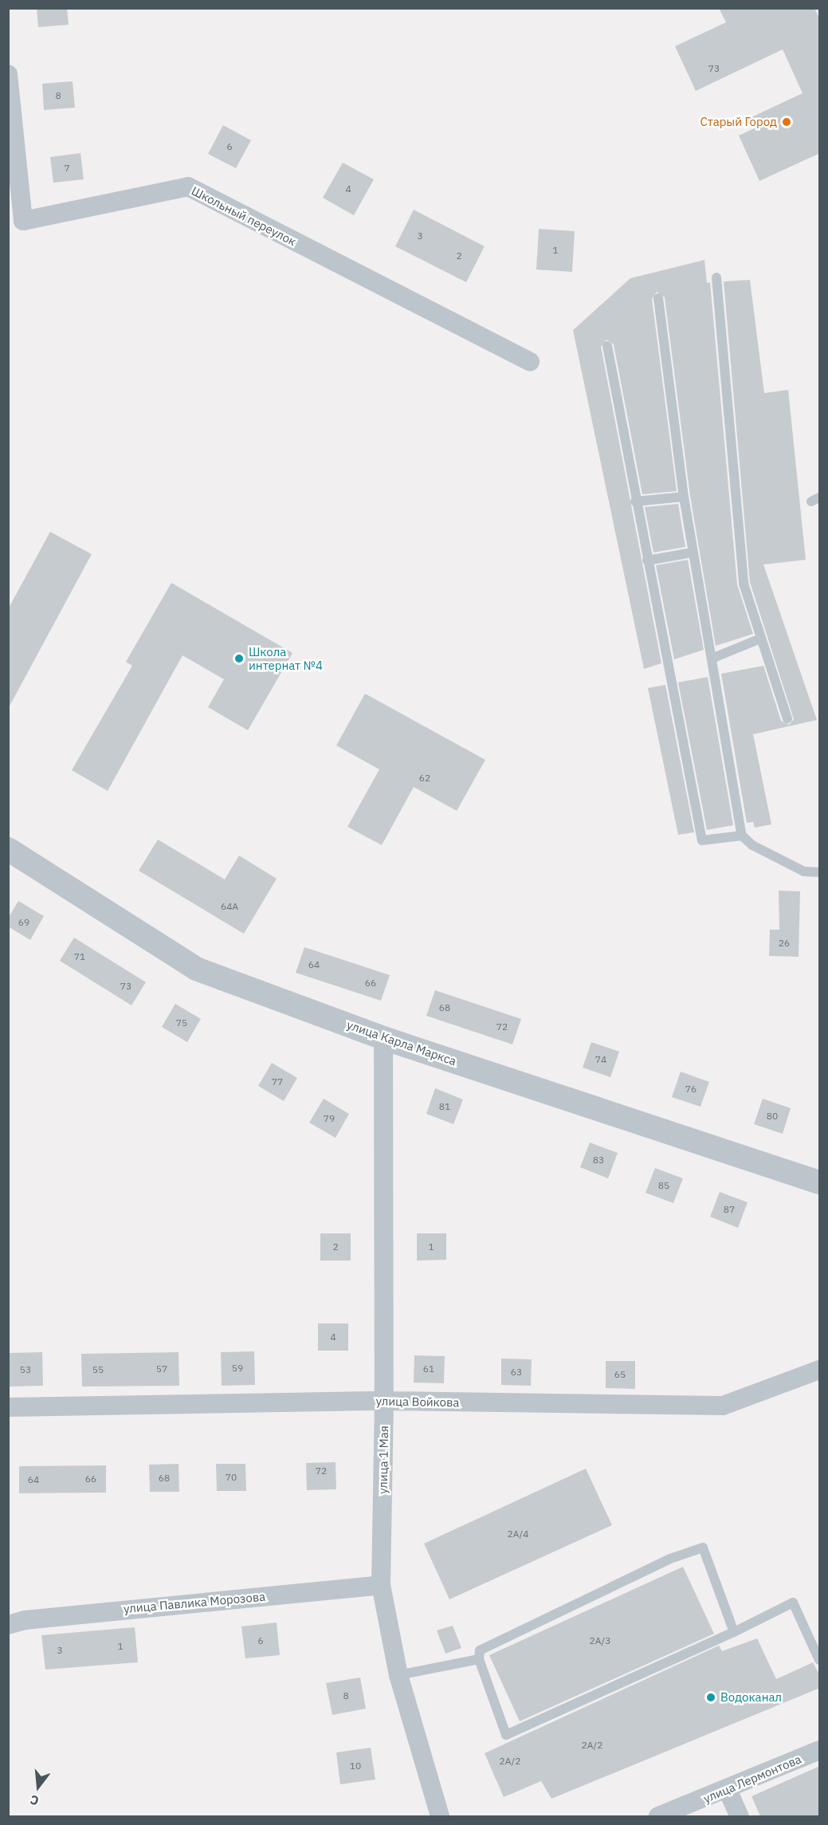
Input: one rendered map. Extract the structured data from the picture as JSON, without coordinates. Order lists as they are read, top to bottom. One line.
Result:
{"streets":{"street":["Школьный переулок","улица Карла Маркса","улица Войкова","улица 1 Мая","улица Павлика Морозова","улица Лермонтова"]},"crossings":[["улица Карла Маркса","улица 1 Мая"],["улица Войкова","улица 1 Мая"],["улица 1 Мая","улица Павлика Морозова"]],"places":["Старый Город","Школа интернат №4","Водоканал"],"house_numbers":["73","8","6","7","4","3","1","2","62","64А","69","26","71","64","66","73","68","75","72","74","77","76","81","80","79","83","85","87","2","1","4","59","57","61","53","55","63","65","72","70","68","66","64","2А/4","6","2А/3","1","3","8","2А/2","2А/2","10"],"north":"bottom"}
